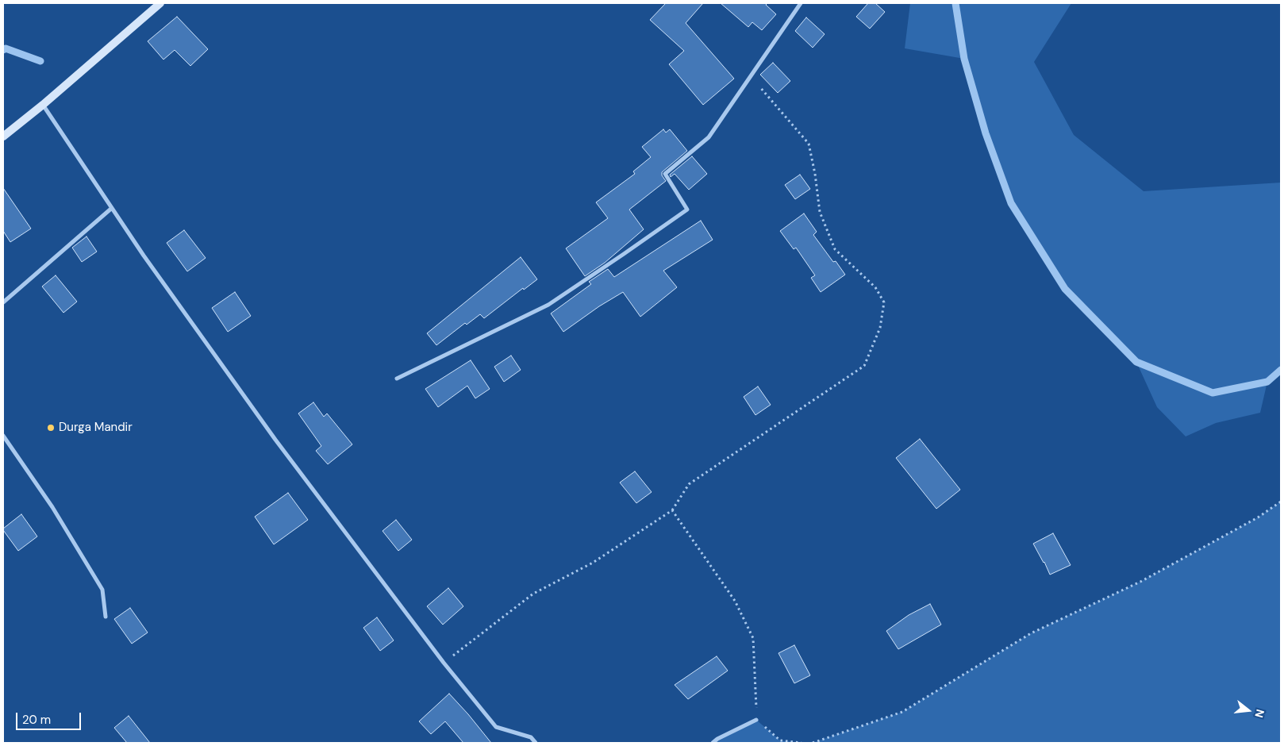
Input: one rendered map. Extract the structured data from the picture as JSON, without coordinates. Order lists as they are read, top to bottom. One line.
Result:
{"places":["Durga Mandir"],"scale_bar":"20 m","north":"right"}
